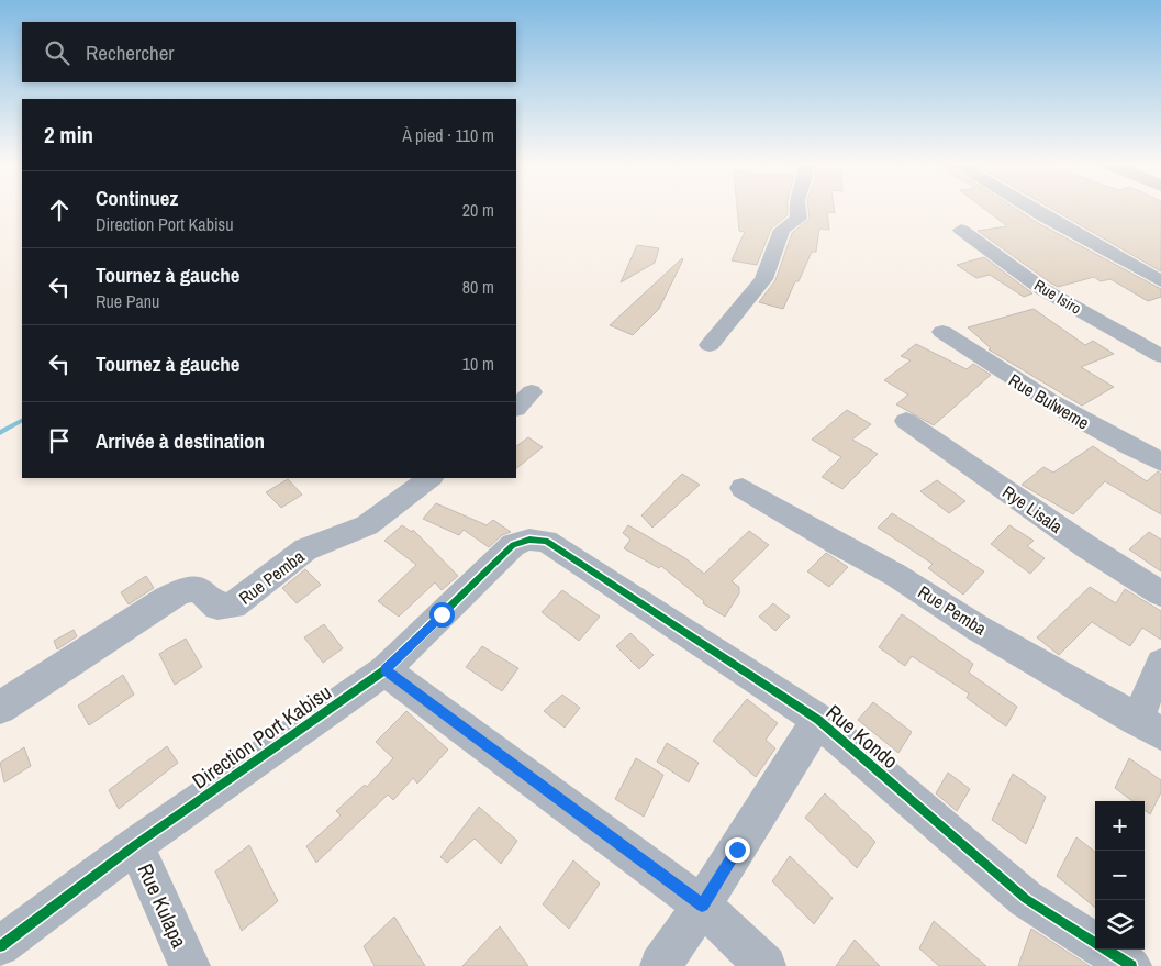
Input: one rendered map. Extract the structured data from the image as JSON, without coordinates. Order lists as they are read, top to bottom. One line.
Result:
{"streets":{"street":["Rue Isiro","Rue Bulweme","Rye Lisala","Rue Pemba","Direction Port Kabisu","Rue Kondo","Rue Kulapa"]},"crossings":[["Direction Port Kabisu","Rue Kondo"],["Direction Port Kabisu","Rue Kulapa"]],"page":{"search":"Rechercher","heading":["2 min","À pied · 110 m"],"list":[["Continuez","Direction Port Kabisu","20 m"],["Tournez à gauche","Rue Panu","80 m"],["Tournez à gauche","10 m"],"Arrivée à destination"],"map_buttons":["+","−"]}}
